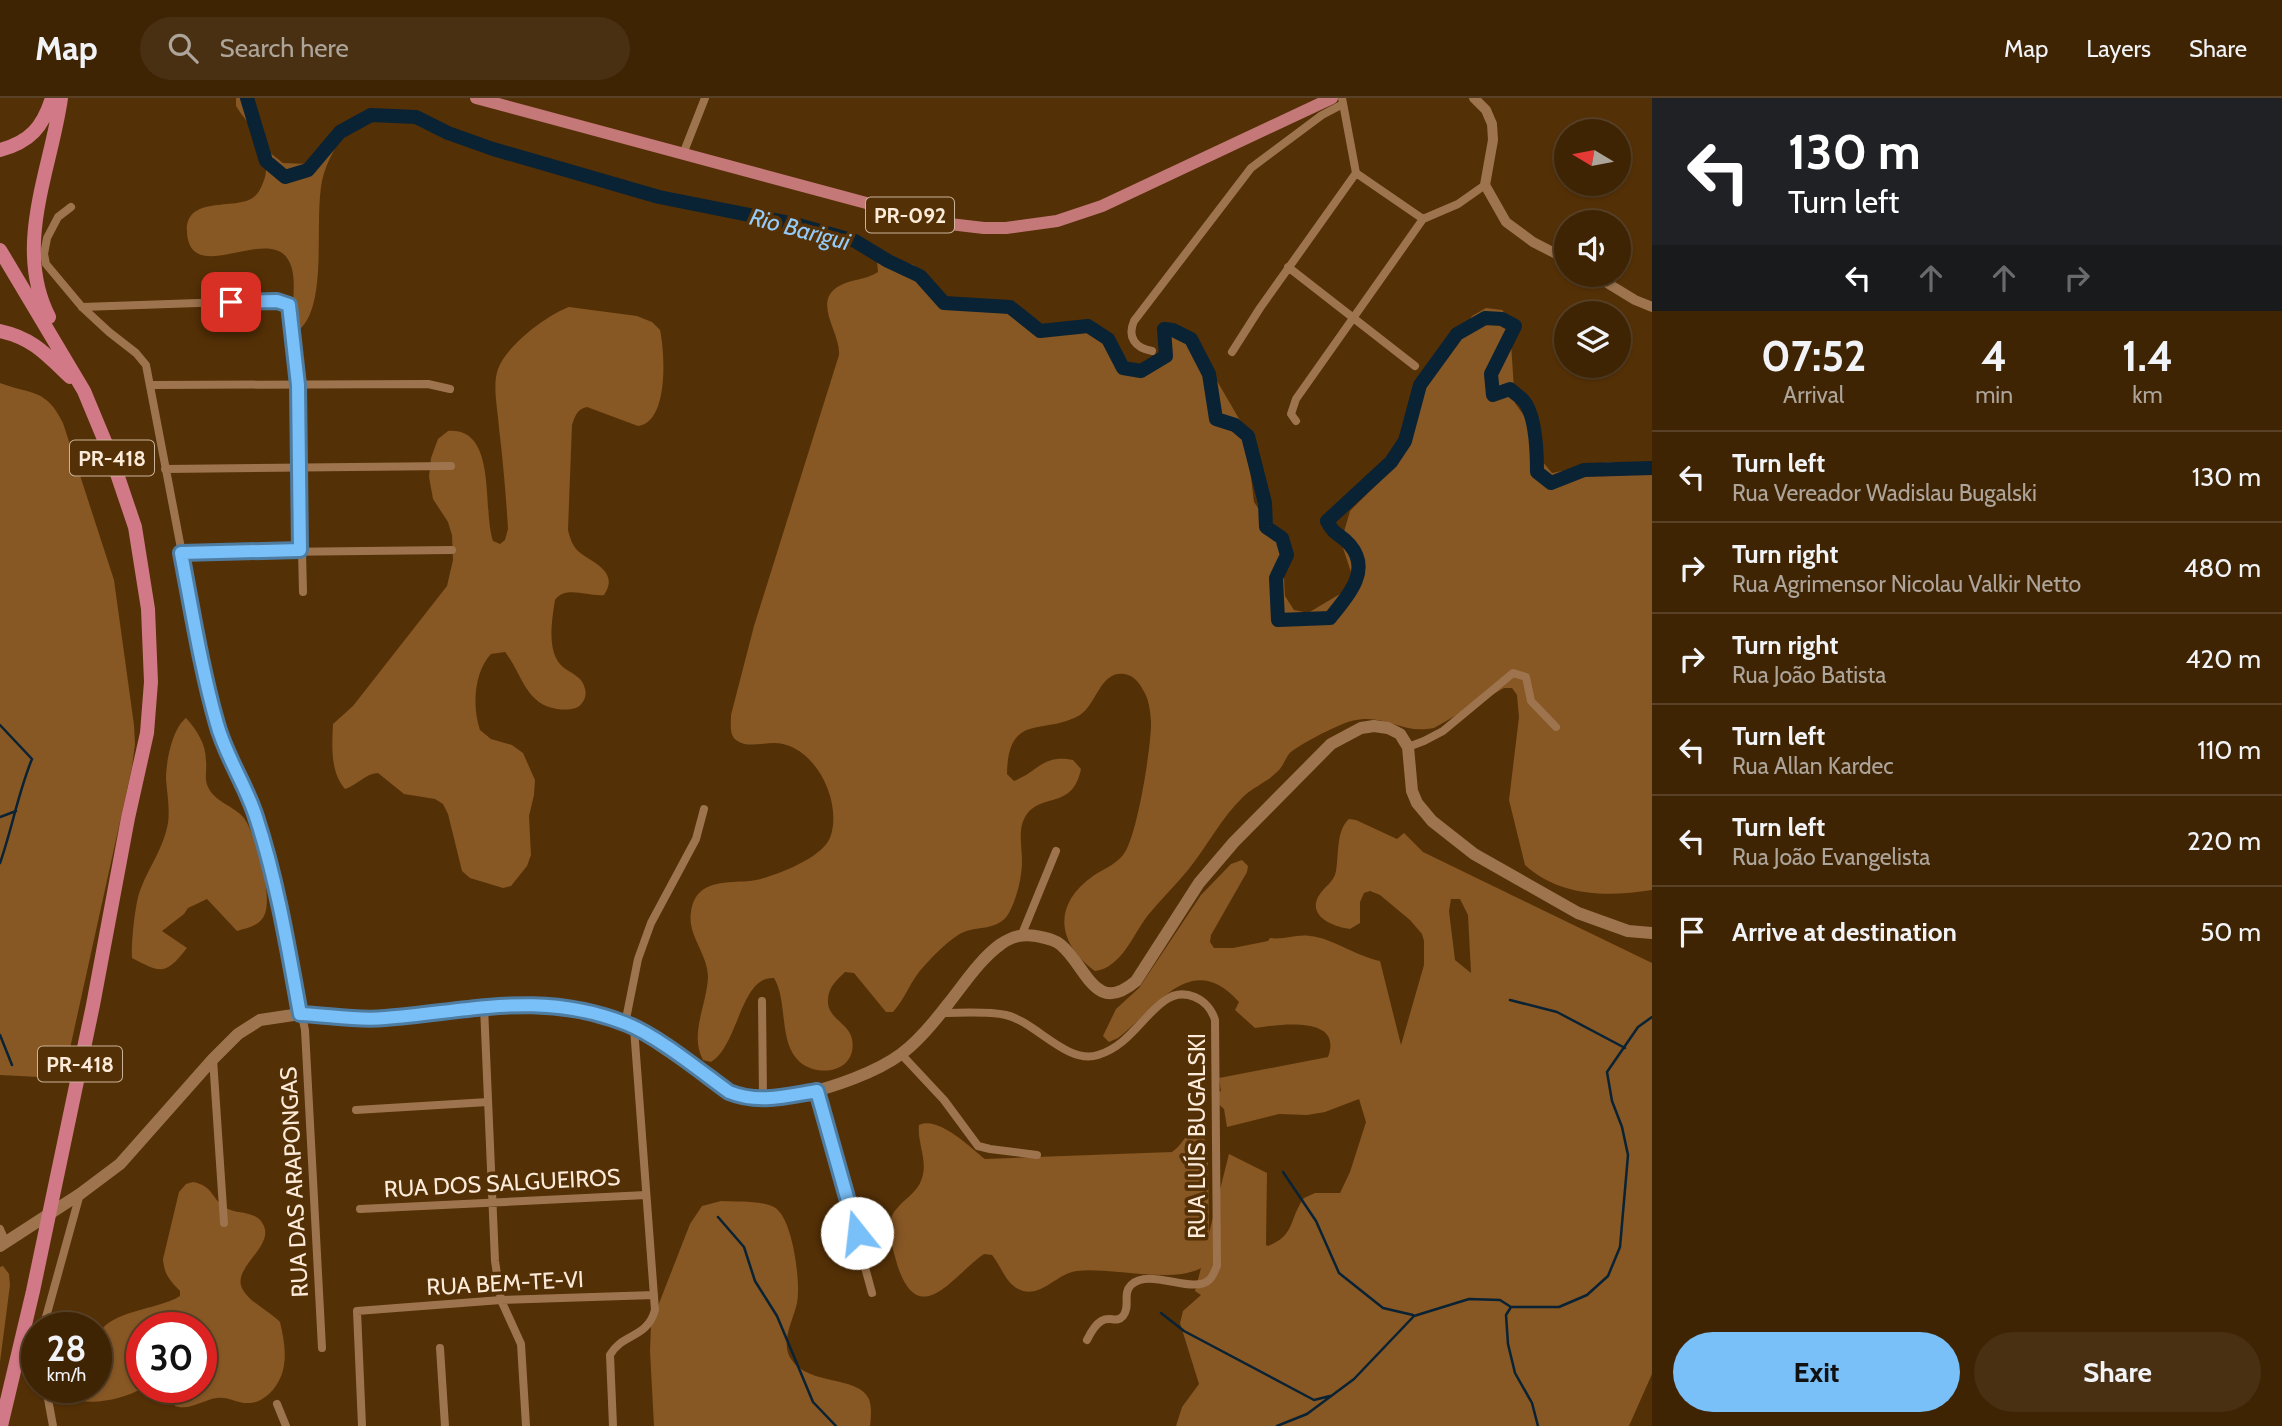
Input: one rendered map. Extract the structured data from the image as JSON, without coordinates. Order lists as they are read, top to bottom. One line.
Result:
{"streets":{"highway":["PR-418"],"main road":["PR-092"],"street":["RUA LUÍS BUGALSKI","RUA DAS ARAPONGAS","RUA DOS SALGUEIROS","RUA BEM-TE-VI"]},"water":["Rio Barigui"],"north":"left","page":{"header":"Map","search":"Search here","nav":["Map","Layers","Share"],"turn":["130 m","Turn left"],"eta":["07:52","Arrival","4","min","1.4","km"],"list":[{"name":"Turn left","note":"Rua Vereador Wadislau Bugalski","value":"130 m"},{"name":"Turn right","note":"Rua Agrimensor Nicolau Valkir Netto","value":"480 m"},{"name":"Turn right","note":"Rua João Batista","value":"420 m"},{"name":"Turn left","note":"Rua Allan Kardec","value":"110 m"},{"name":"Turn left","note":"Rua João Evangelista","value":"220 m"},{"name":"Arrive at destination","value":"50 m"}],"speed":"28 km/h","limit":"30","buttons":["Exit","Share"]}}
